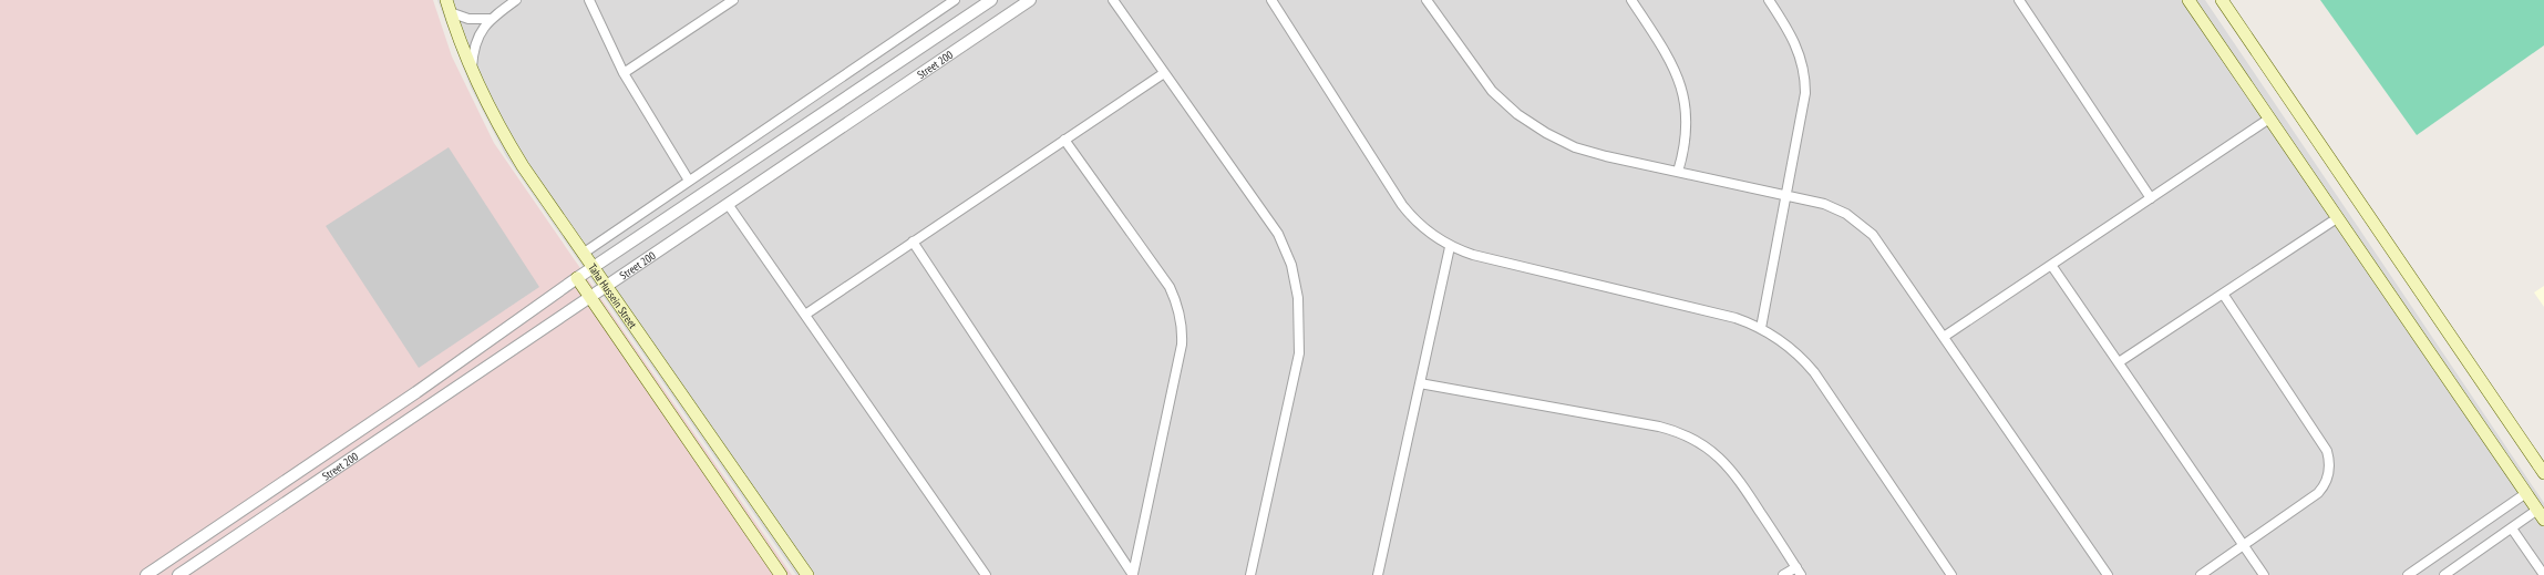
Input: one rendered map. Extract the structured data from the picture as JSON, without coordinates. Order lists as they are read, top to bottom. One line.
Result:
{"streets":{"main road":["Taha Hussein Street"],"street":["Street 200"]},"crossings":[["Street 200","Taha Hussein Street"]]}
